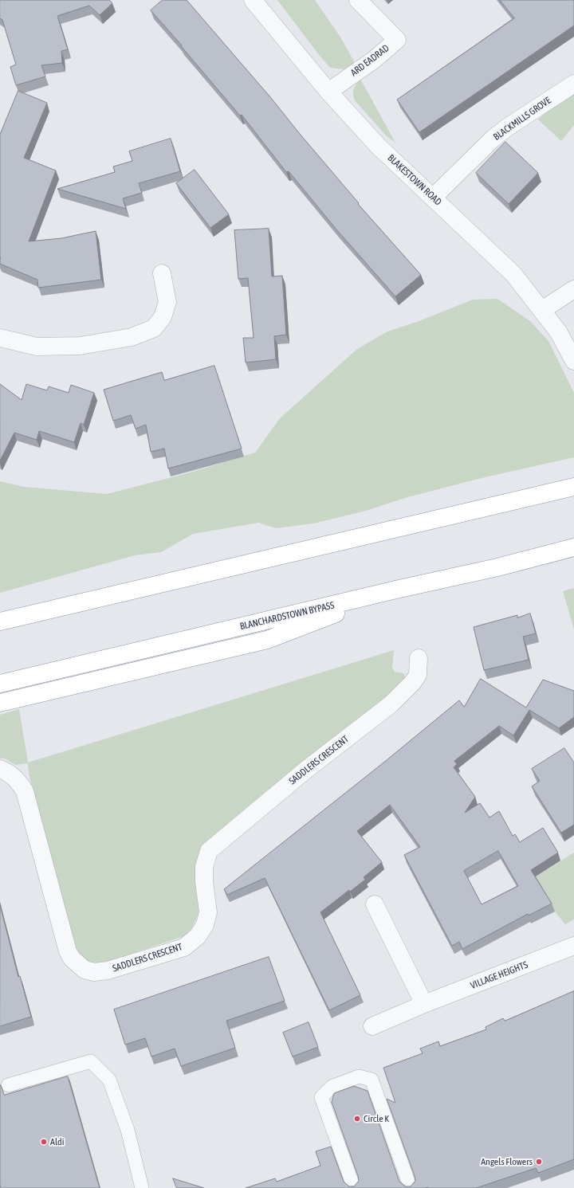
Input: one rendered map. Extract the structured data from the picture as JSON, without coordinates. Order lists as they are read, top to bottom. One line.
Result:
{"streets":{"highway":["BLANCHARDSTOWN BYPASS"],"street":["ARD EADRAD","BLACKMILLS GROVE","BLAKESTOWN ROAD","SADDLERS CRESCENT","VILLAGE HEIGHTS"]},"crossings":[["ARD EADRAD","BLAKESTOWN ROAD"],["BLACKMILLS GROVE","BLAKESTOWN ROAD"]],"places":["Circle K","Aldi","Angels Flowers"]}
